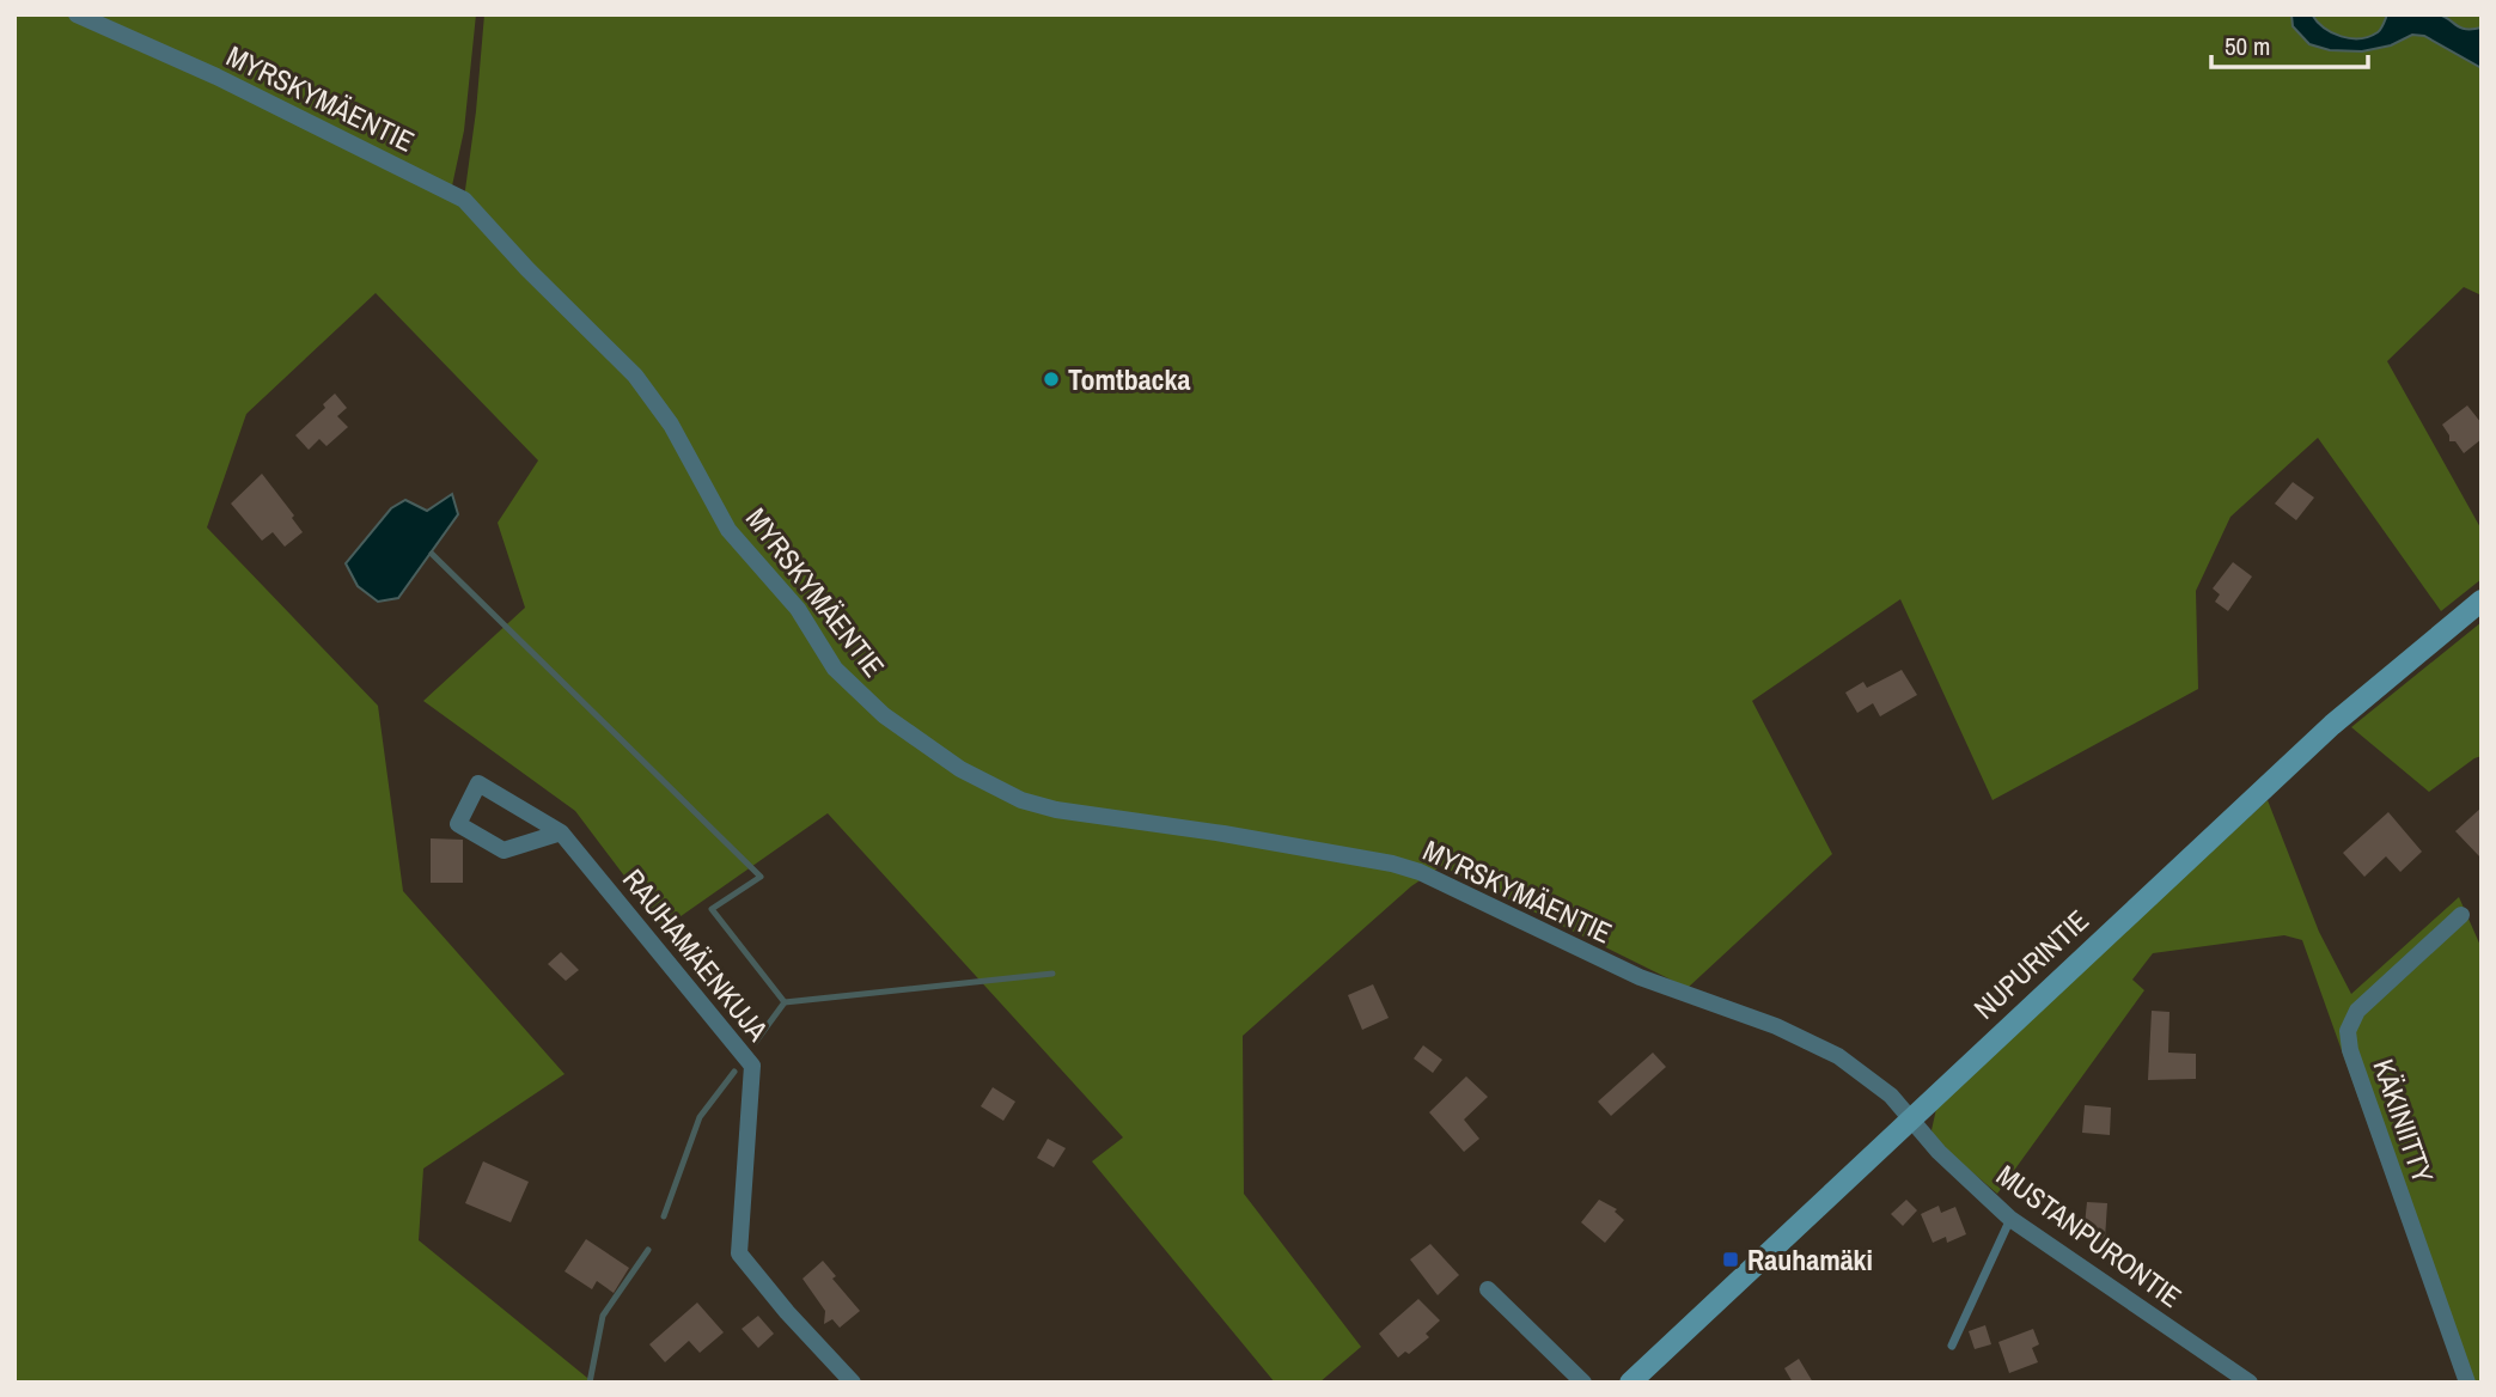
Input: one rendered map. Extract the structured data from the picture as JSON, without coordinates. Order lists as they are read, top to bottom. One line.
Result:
{"streets":{"main road":["NUPURINTIE"],"street":["MYRSKYMÄENTIE","RAUHAMÄENKUJA","KÄKINIITTY","MUSTANPURONTIE"]},"crossings":[["MYRSKYMÄENTIE","NUPURINTIE"],["MYRSKYMÄENTIE","MUSTANPURONTIE"],["NUPURINTIE","MUSTANPURONTIE"]],"places":{"other":["Tomtbacka"],"transit":["Rauhamäki"]},"scale_bar":"50 m"}
